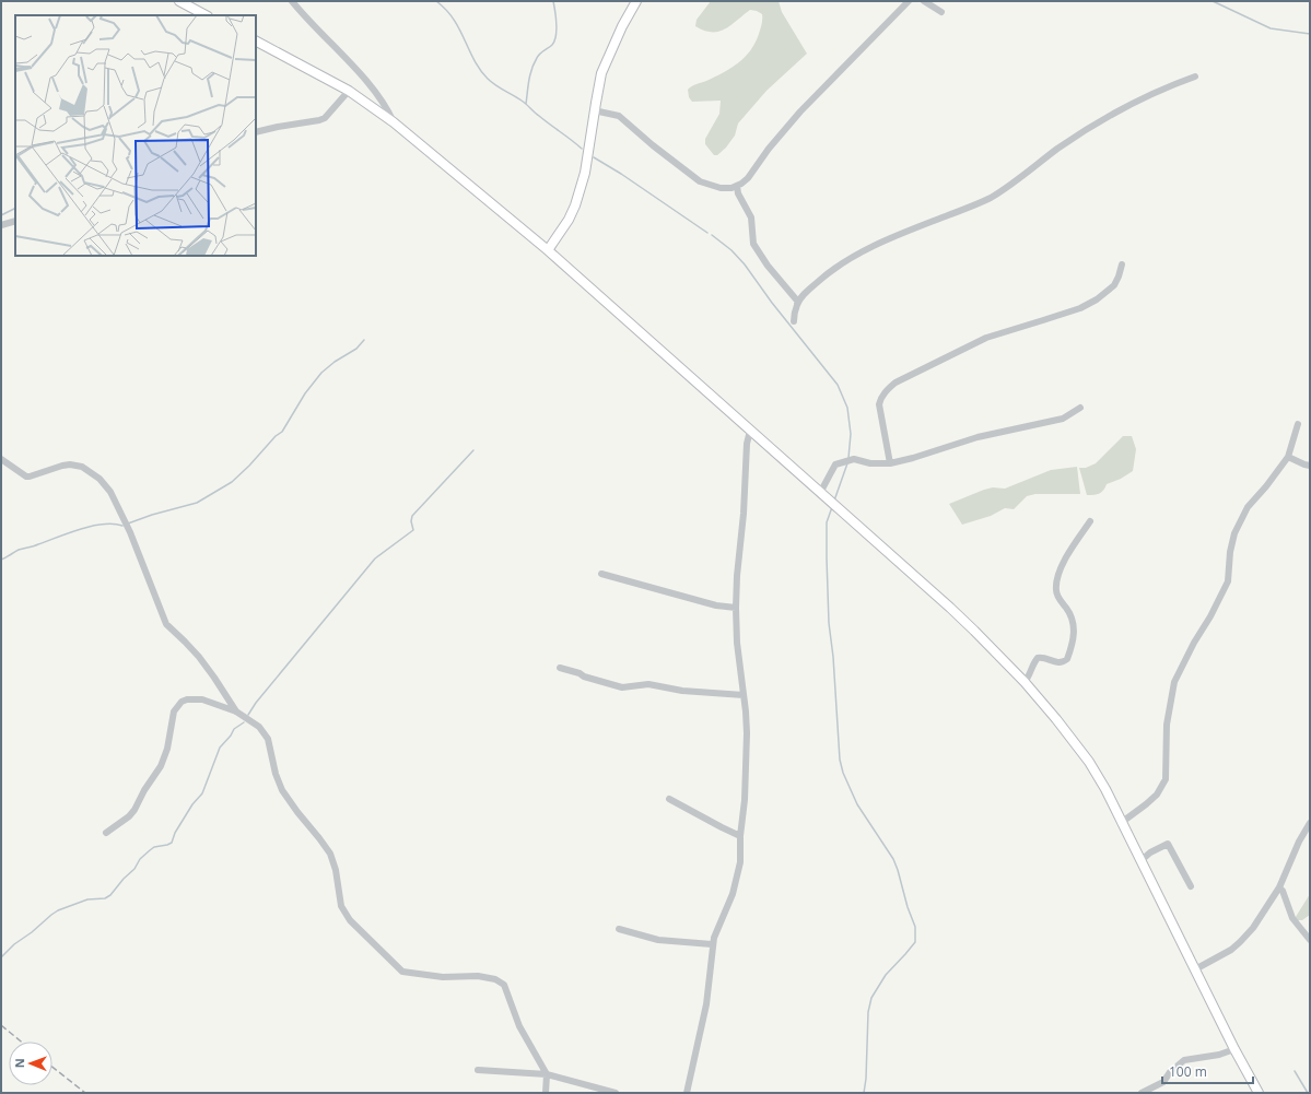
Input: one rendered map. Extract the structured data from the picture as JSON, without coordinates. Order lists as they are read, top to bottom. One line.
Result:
{"scale_bar":"100 m","north":"left"}
